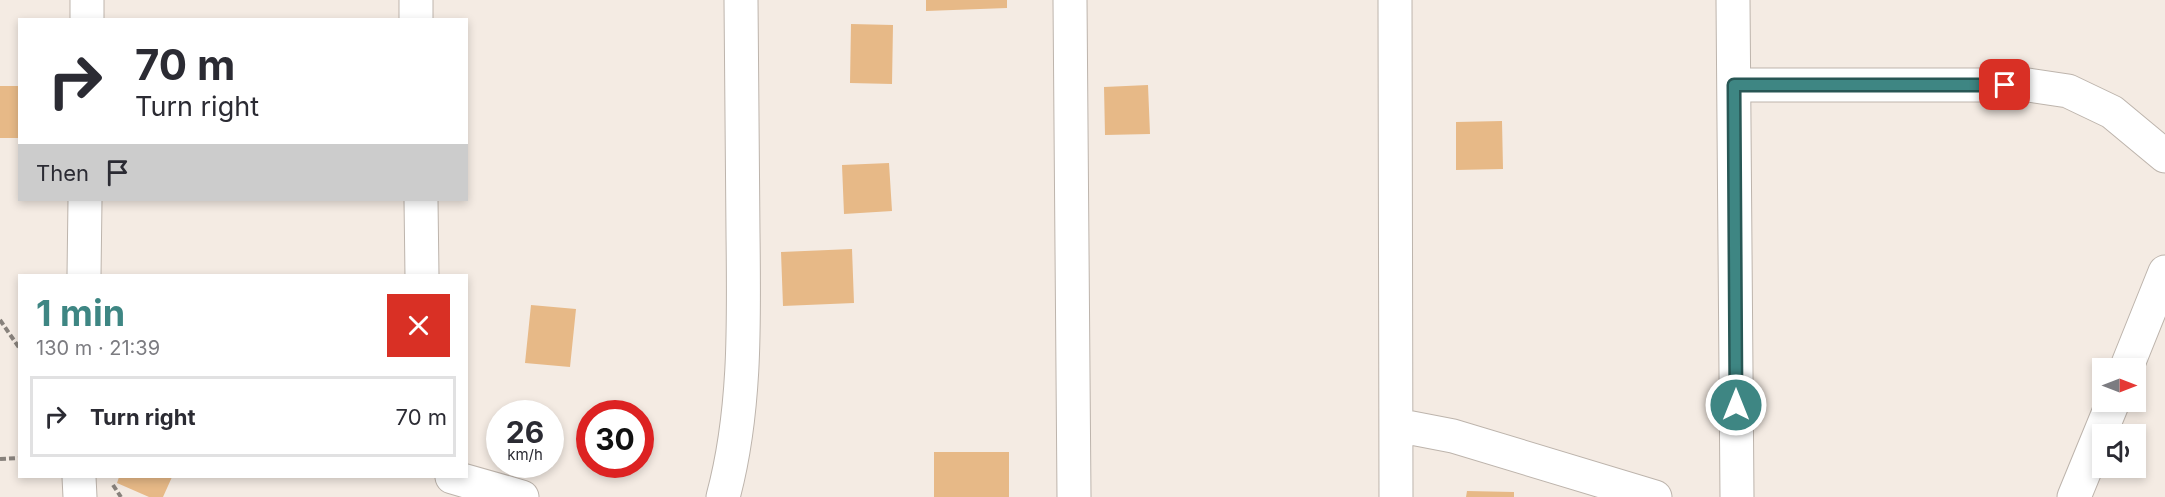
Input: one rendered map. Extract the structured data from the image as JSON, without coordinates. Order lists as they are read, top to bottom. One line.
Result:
{"north":"right","page":{"turn":["70 m","Turn right"],"then":"Then","heading":["1 min","130 m · 21:39"],"list":[{"name":"Turn right","value":"70 m"}],"speed":"26 km/h","limit":"30"}}
